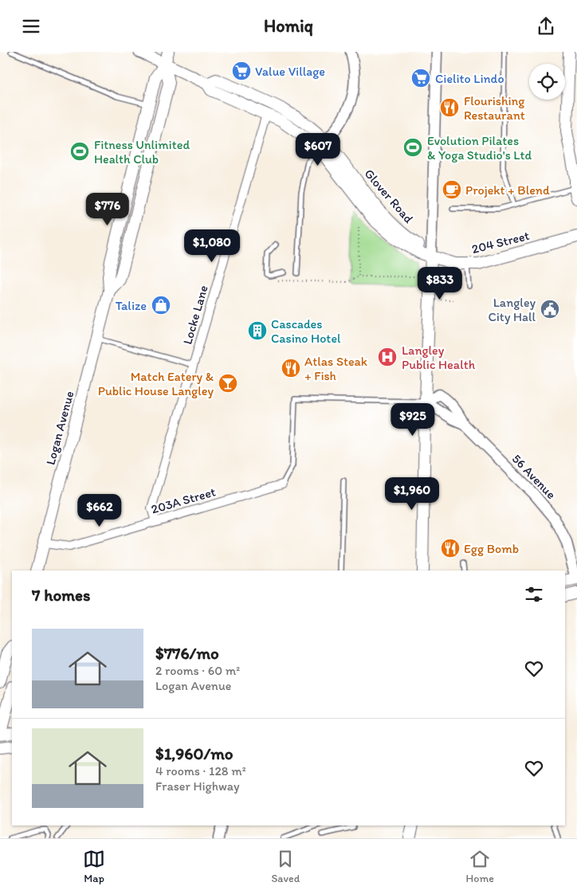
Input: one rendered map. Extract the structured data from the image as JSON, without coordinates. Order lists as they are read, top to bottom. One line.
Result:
{"streets":{"main road":["Glover Road","204 Street","Logan Avenue"],"street":["Locke Lane","56 Avenue","203A Street"]},"crossings":[["Glover Road","204 Street"],["Glover Road","Locke Lane"],["Glover Road","Logan Avenue"],["Locke Lane","203A Street"],["Logan Avenue","203A Street"]],"places":{"supermarket":["Value Village","Cielito Lindo"],"restaurant":["Flourishing Restaurant","Atlas Steak + Fish","Egg Bomb"],"sports":["Evolution Pilates & Yoga Studio's Ltd","Fitness Unlimited Health Club"],"cafe":["Projekt + Blend"],"shop":["Talize"],"public building":["Langley City Hall"],"building":["Cascades Casino Hotel"],"hospital":["Langley Public Health"],"bar":["Match Eatery & Public House Langley"]},"page":{"header":"Homiq","price":["$607","$776","$1,080","$833","$925","$1,960","$662"],"heading":"7 homes","list":[{"name":"$776/mo","note":"2 rooms · 60 m² · Logan Avenue"},{"name":"$1,960/mo","note":"4 rooms · 128 m² · Fraser Highway"}],"tabs":["Map","Saved","Home"]}}
